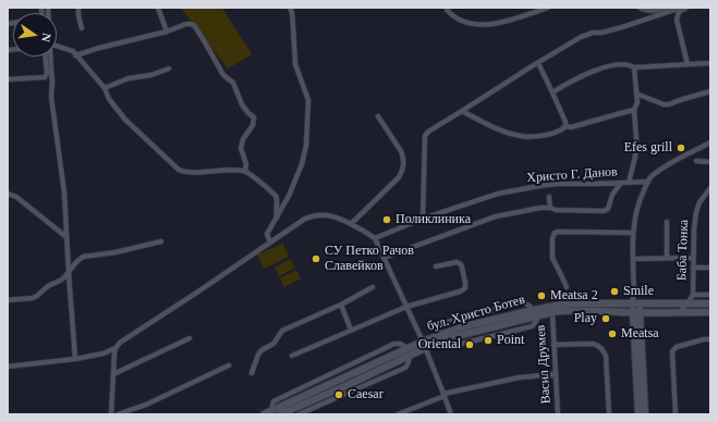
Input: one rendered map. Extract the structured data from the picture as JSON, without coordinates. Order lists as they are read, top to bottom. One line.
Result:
{"streets":{"main road":["бул. Христо Ботев"],"street":["Христо Г. Данов","Баба Тонка","Васил Друмев"]},"crossings":[["Баба Тонка","бул. Христо Ботев"],["бул. Христо Ботев","Васил Друмев"]],"places":["Efes grill","Поликлиника","СУ Петко Рачов Славейков","Smile","Meatsa 2","Play","Meatsa","Point","Oriental","Caesar"],"north":"right"}
